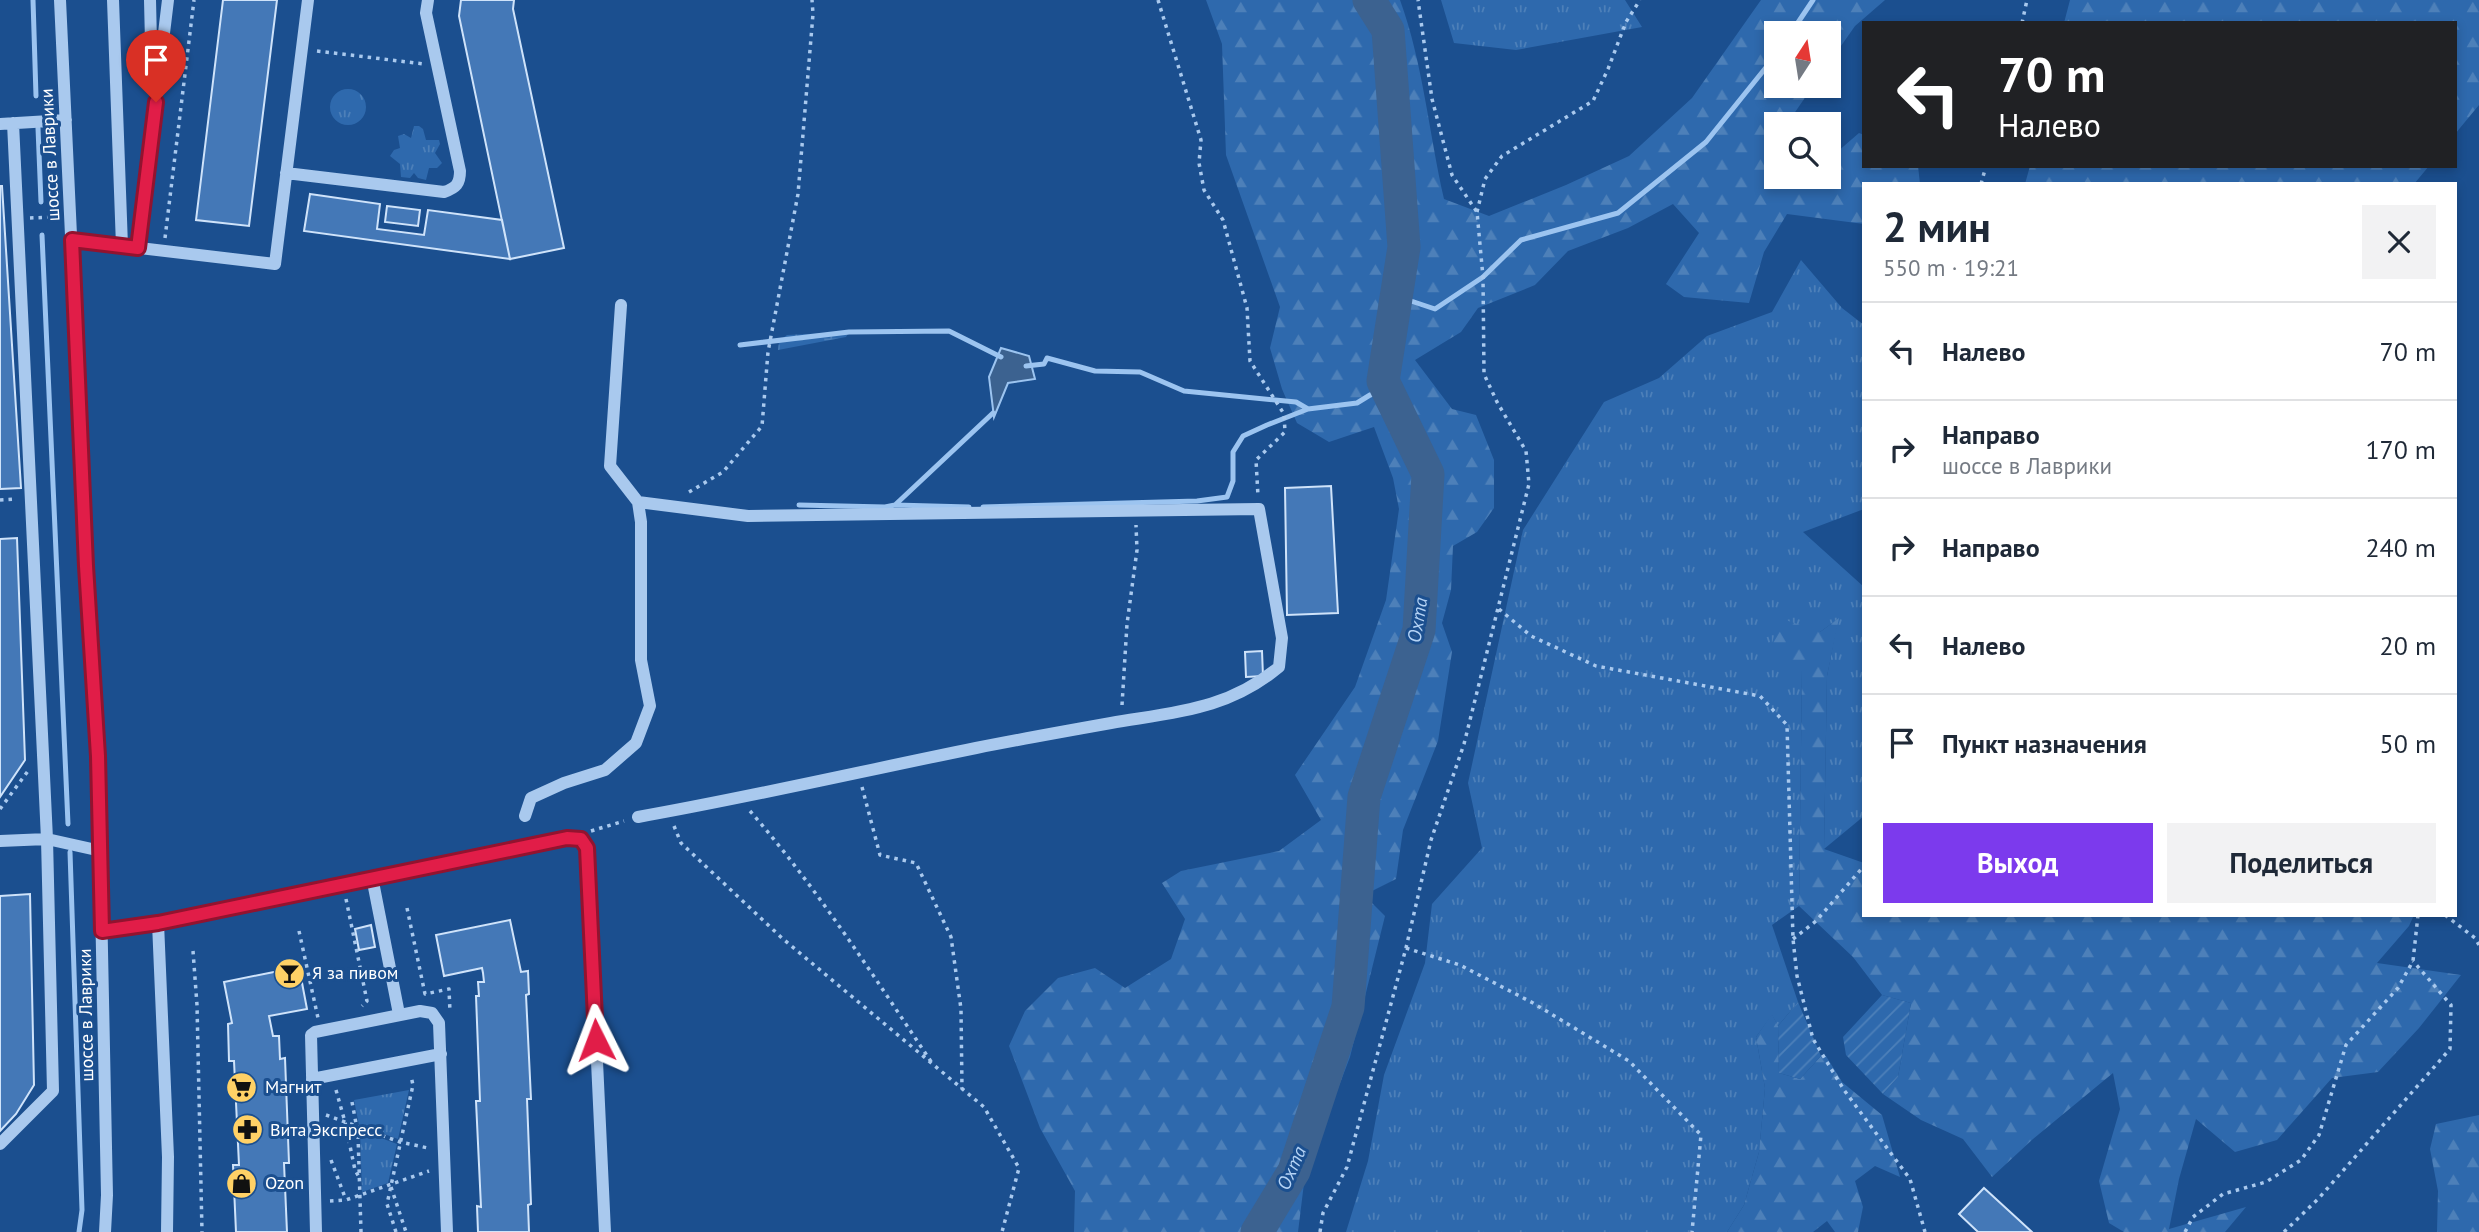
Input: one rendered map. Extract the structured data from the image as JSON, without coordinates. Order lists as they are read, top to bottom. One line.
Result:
{"streets":{"street":["шоссе в Лаврики"]},"water":["Охта"],"places":{"bar":["Я за пивом"],"supermarket":["Магнит"],"pharmacy":["Вита Экспресс"],"shop":["Ozon"]},"north":"top","page":{"turn":["70 m","Налево"],"heading":["2 мин","550 m · 19:21"],"list":[{"name":"Налево","value":"70 m"},{"name":"Направо","note":"шоссе в Лаврики","value":"170 m"},{"name":"Направо","value":"240 m"},{"name":"Налево","value":"20 m"},{"name":"Пункт назначения","value":"50 m"}],"buttons":["Выход","Поделиться"]}}
